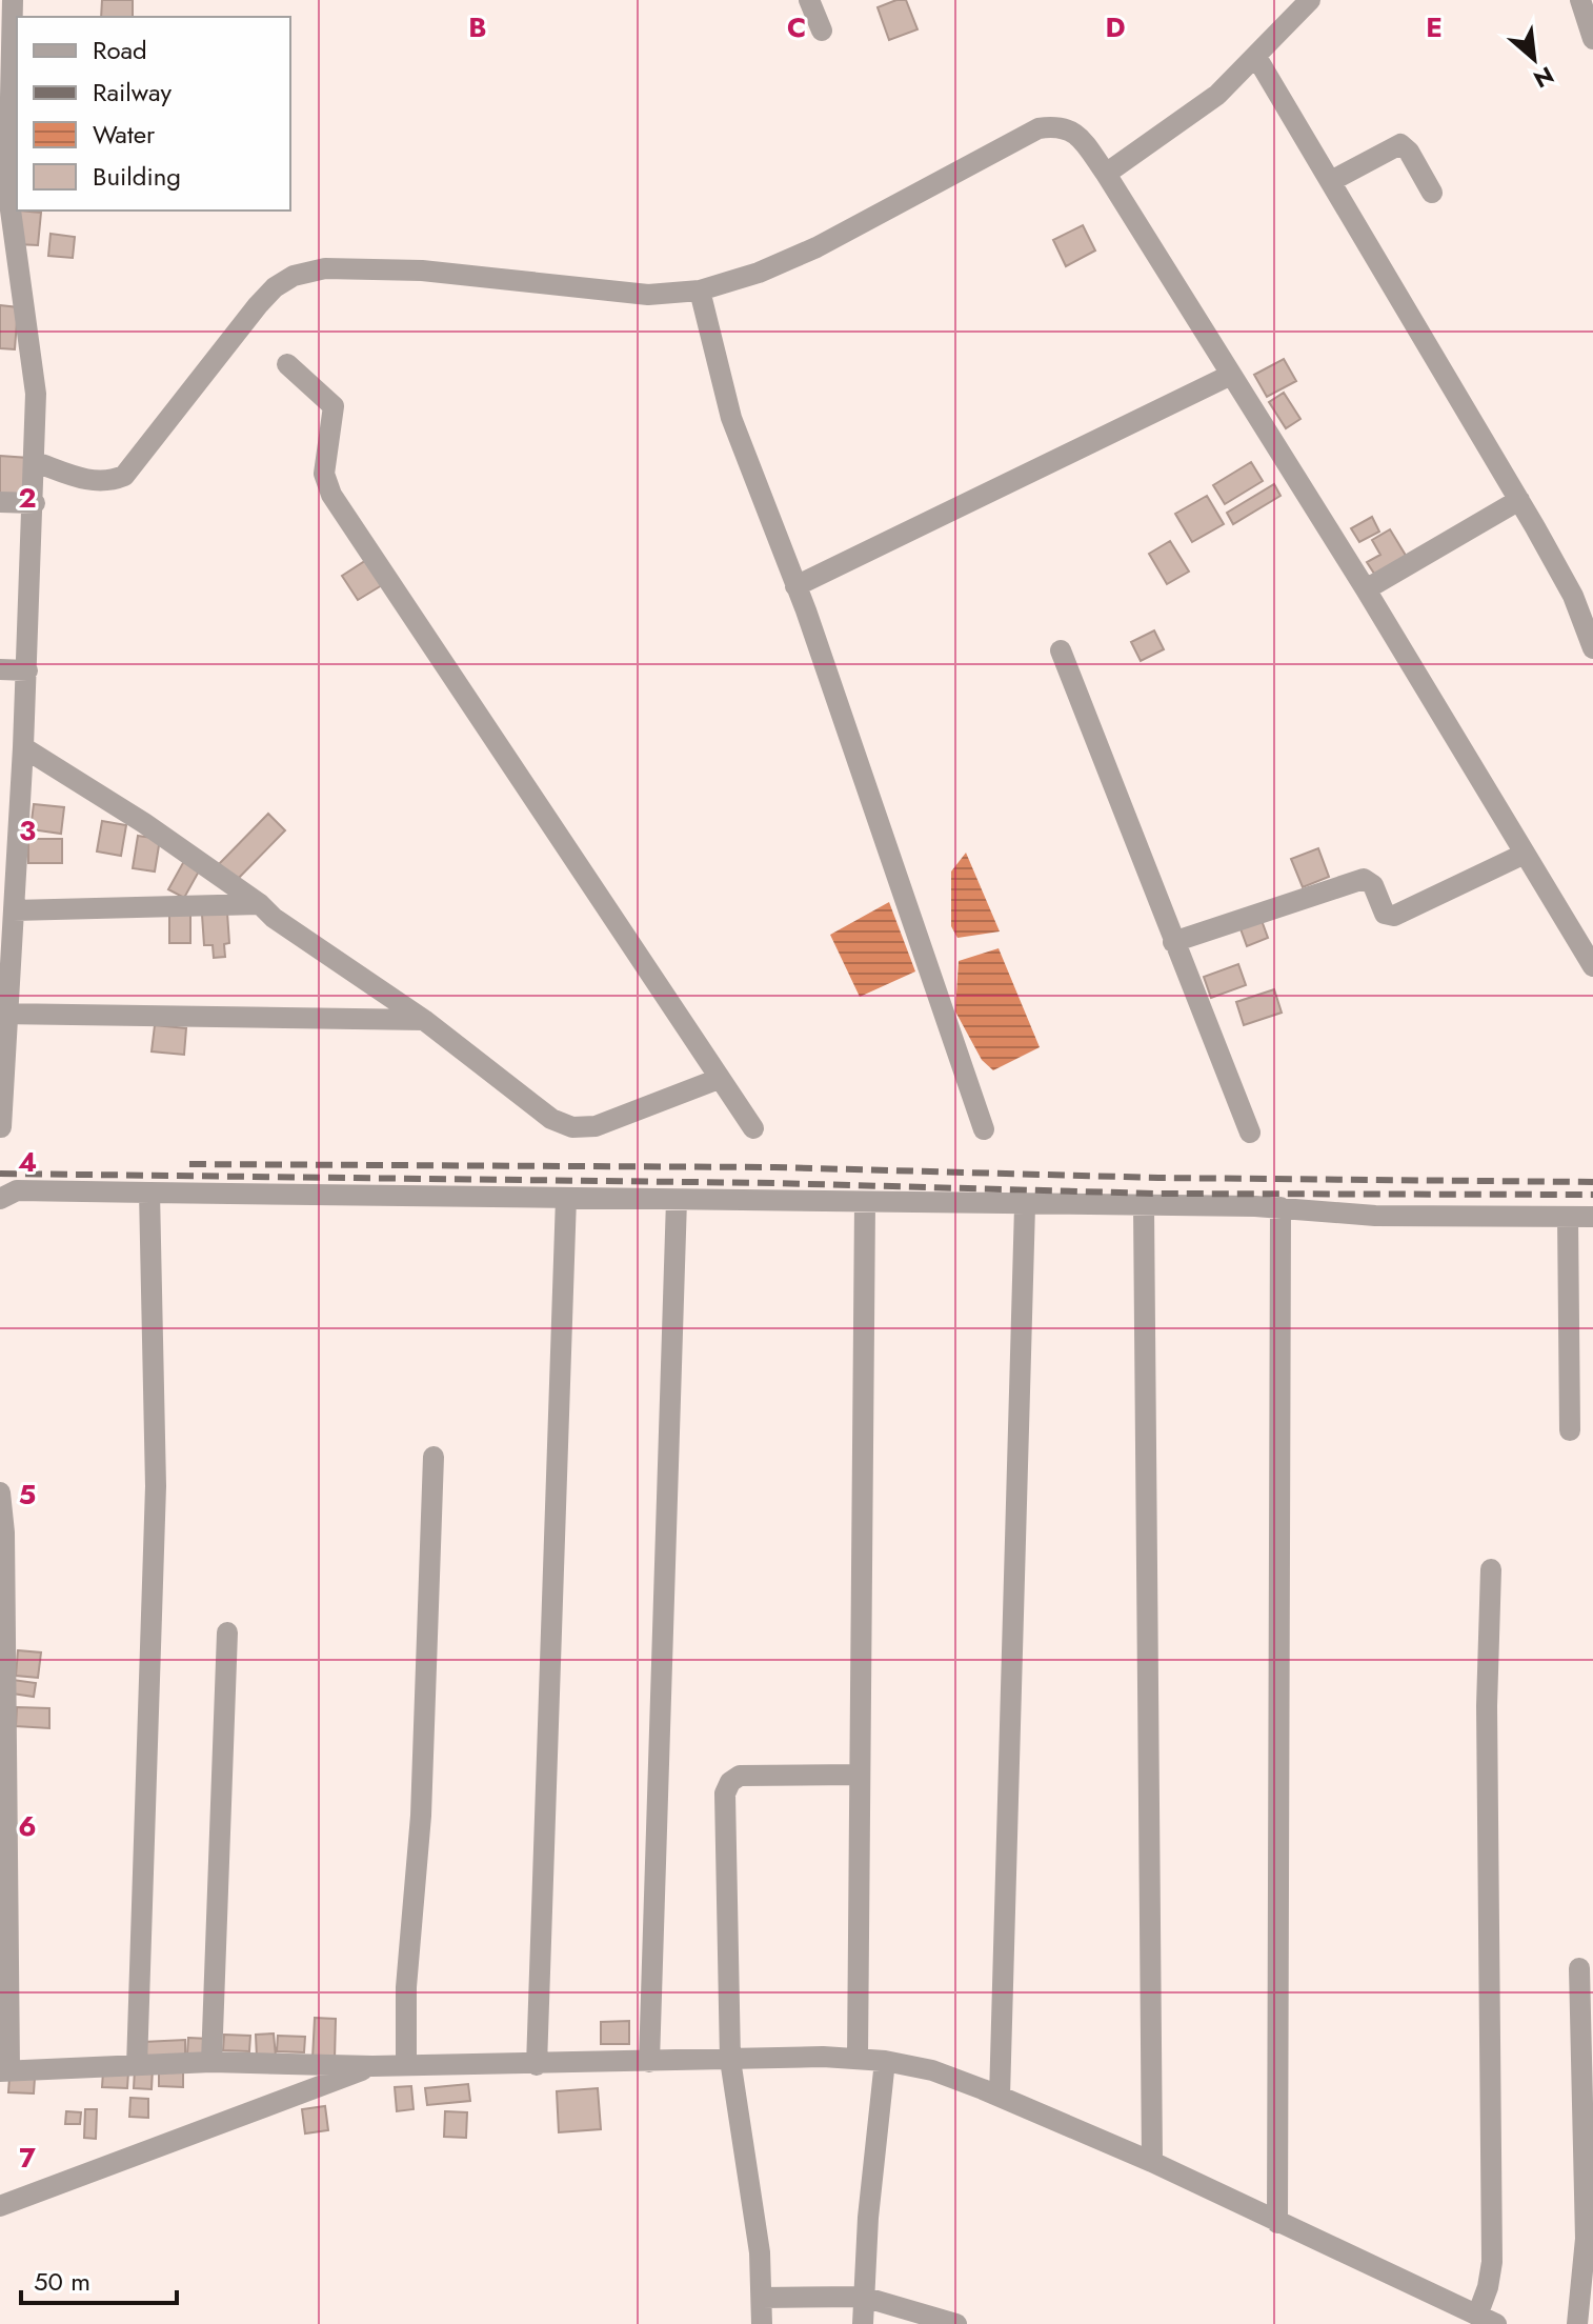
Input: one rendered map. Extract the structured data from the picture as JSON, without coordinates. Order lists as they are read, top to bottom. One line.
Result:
{"legend":["Road","Railway","Water","Building"],"scale_bar":"50 m","north":"bottom right","grid":{"columns":["B","C","D","E"],"rows":["2","3","4","5","6","7"]}}
